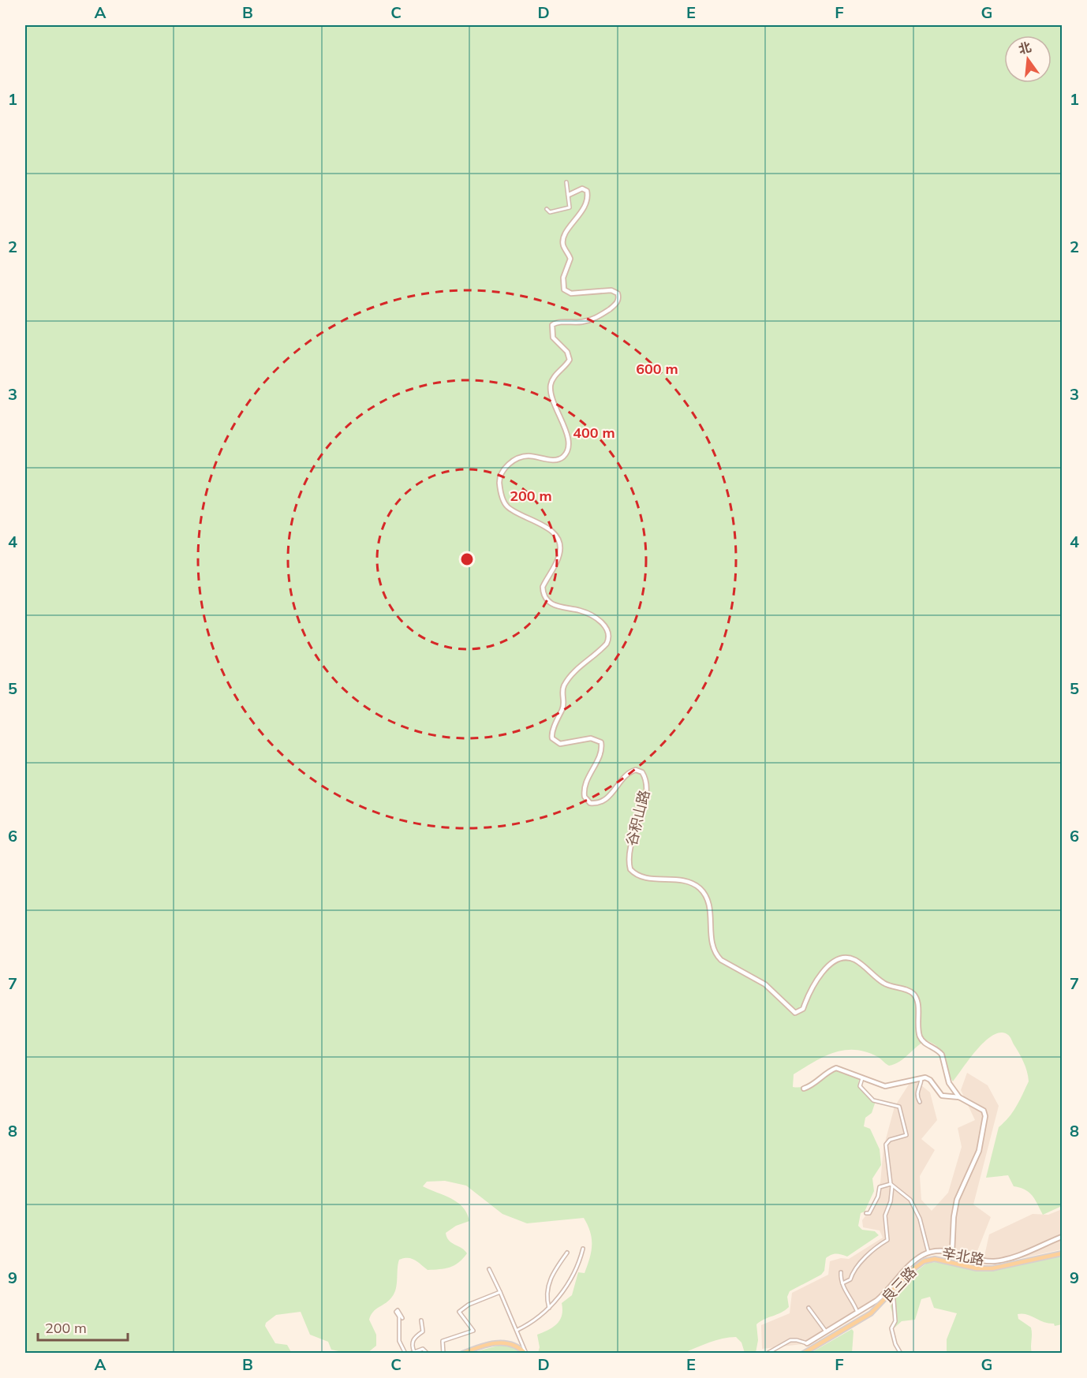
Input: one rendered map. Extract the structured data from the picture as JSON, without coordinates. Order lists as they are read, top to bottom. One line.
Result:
{"streets":{"main road":["良三路"],"street":["谷积山路","辛北路"]},"scale_bar":"200 m","north":"top","grid":{"columns":["A","B","C","D","E","F","G"],"rows":["1","2","3","4","5","6","7","8","9"]},"rings":["600 m","400 m","200 m"]}
